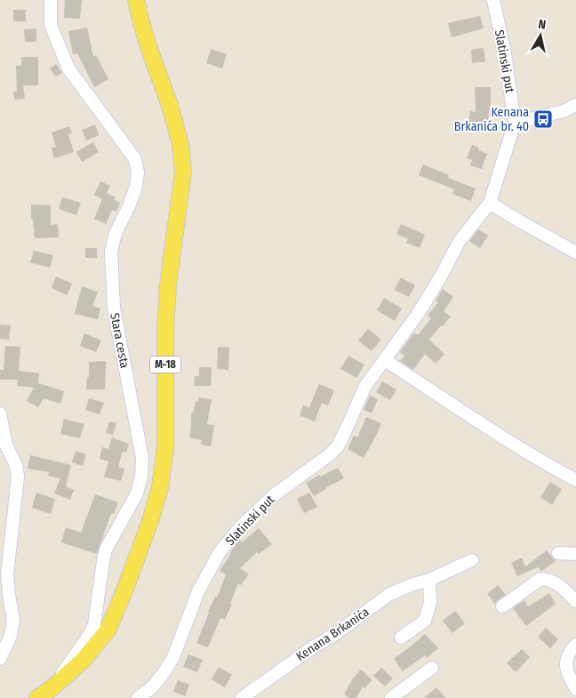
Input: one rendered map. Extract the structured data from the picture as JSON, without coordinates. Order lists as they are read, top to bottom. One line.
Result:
{"streets":{"main road":["Stara cesta","M-18"],"street":["Slatinski put","Kenana Brkanića"]},"places":{"bus stop":["Kenana Brkanića br. 40"]},"north":"top"}
